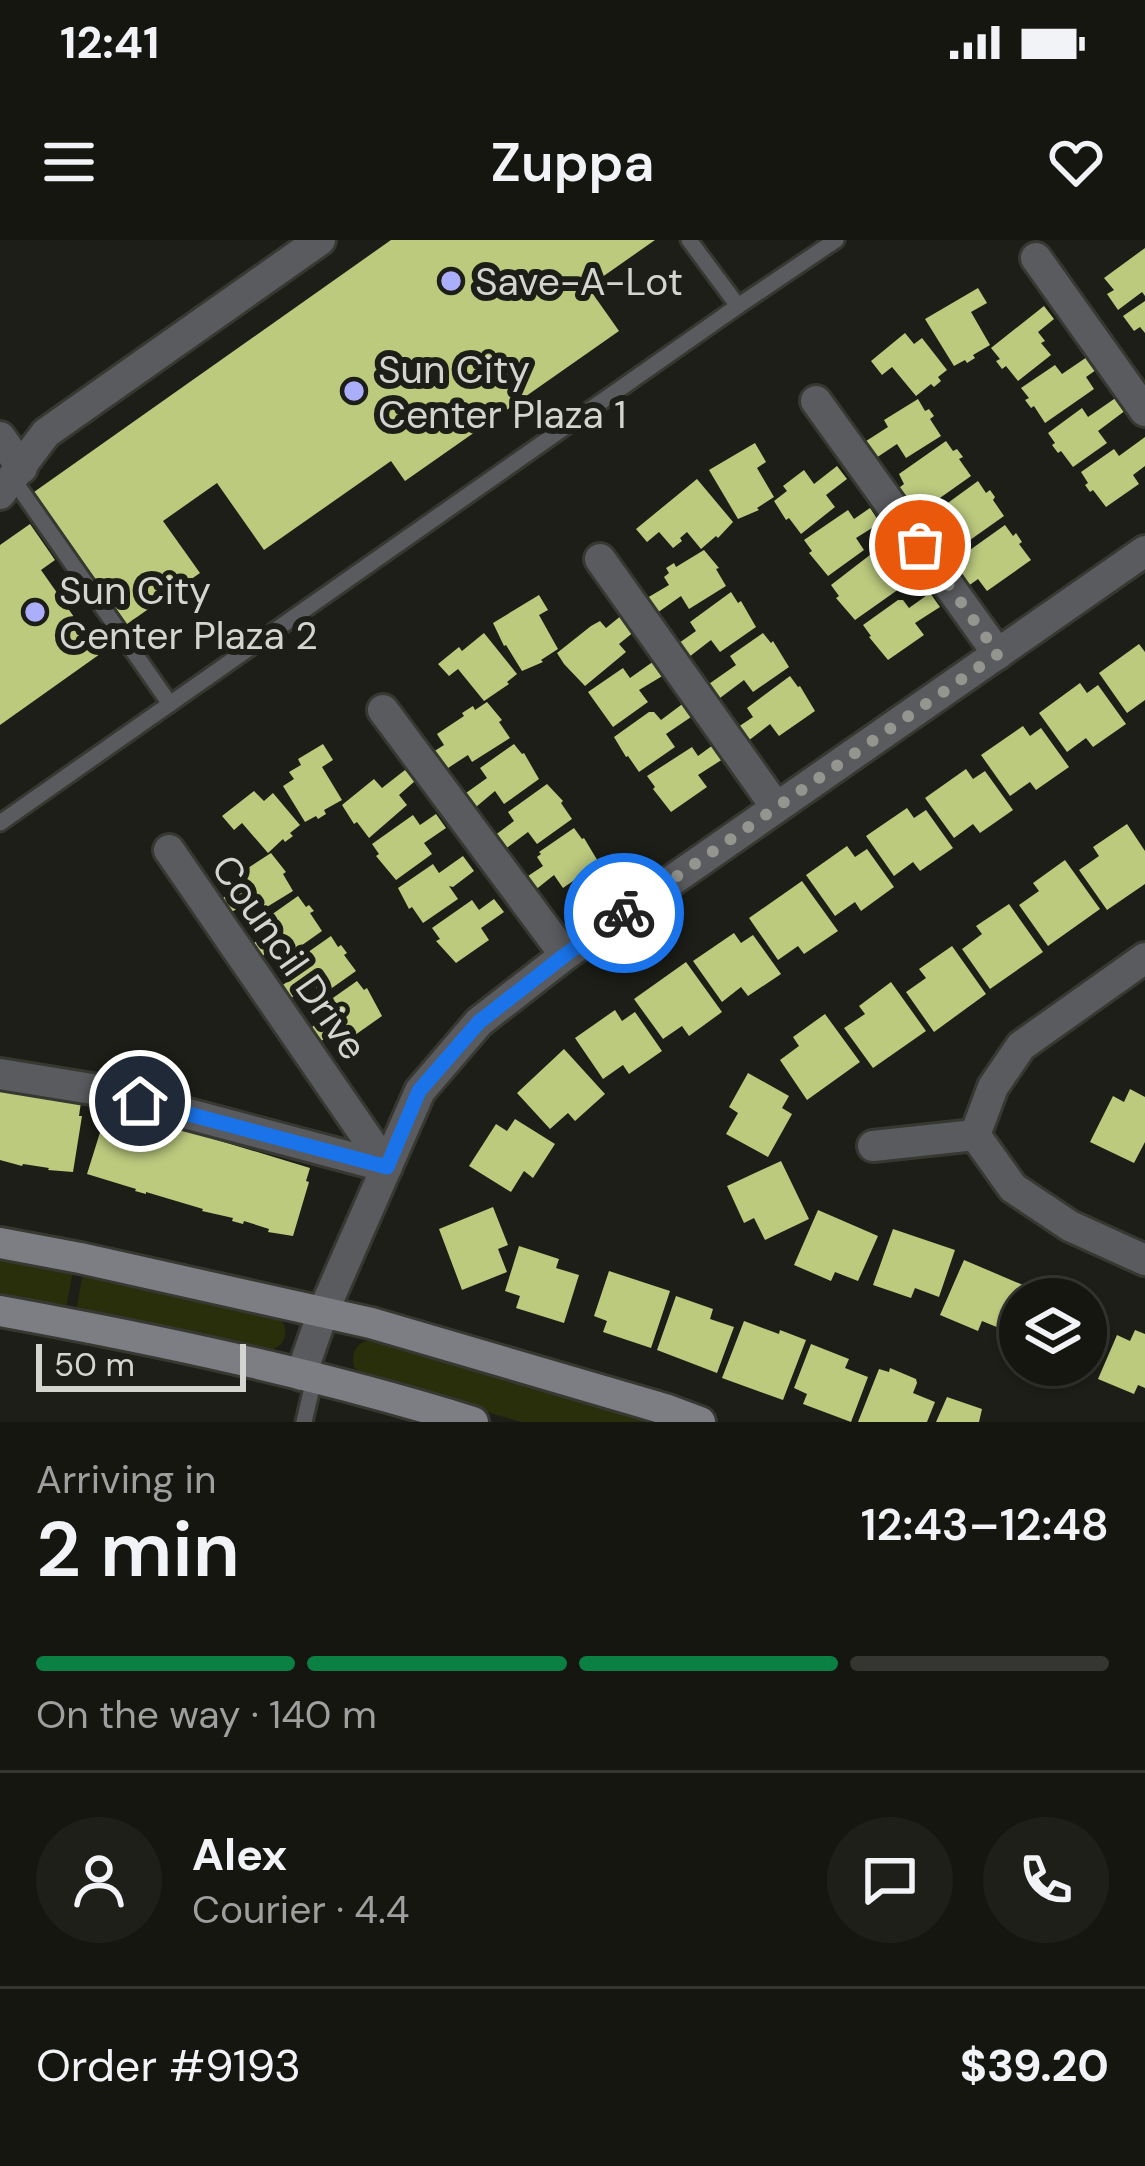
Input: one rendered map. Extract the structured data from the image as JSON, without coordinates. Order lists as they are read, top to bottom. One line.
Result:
{"streets":{"street":["Council Drive"]},"places":["Save-A-Lot","Sun City Center Plaza 1","Sun City Center Plaza 2"],"scale_bar":"50 m","page":{"status":"12:41","header":"Zuppa","scale":"50 m","heading":["2 min","Arriving in","12:43–12:48"],"panel":["Alex","Courier · 4.4","Order #9193","$39.20"],"bar":"On the way · 140 m"}}
